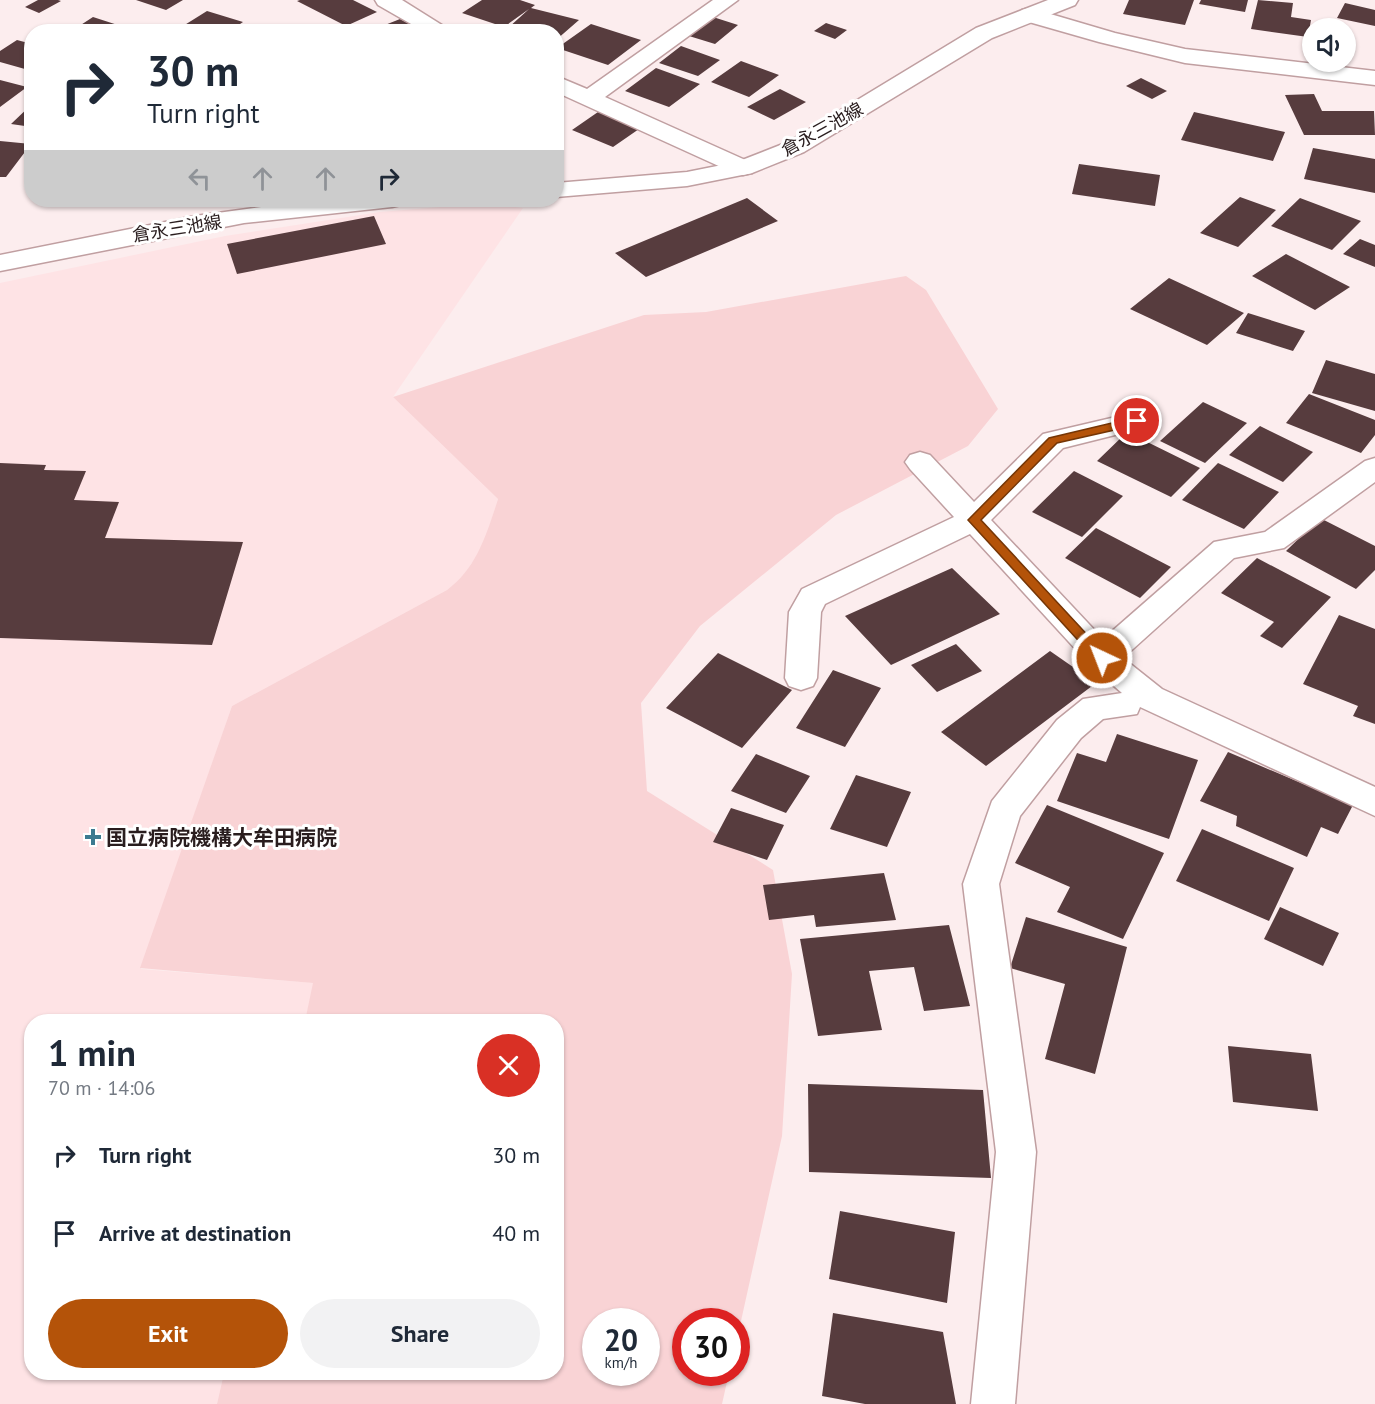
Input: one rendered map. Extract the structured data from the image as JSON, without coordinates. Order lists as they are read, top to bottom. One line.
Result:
{"streets":{"street":["倉永三池線"]},"places":{"health":["国立病院機構大牟田病院"]},"page":{"turn":["30 m","Turn right"],"heading":["1 min","70 m · 14:06"],"list":[{"name":"Turn right","value":"30 m"},{"name":"Arrive at destination","value":"40 m"}],"buttons":["Exit","Share"],"speed":"20 km/h","limit":"30"}}
